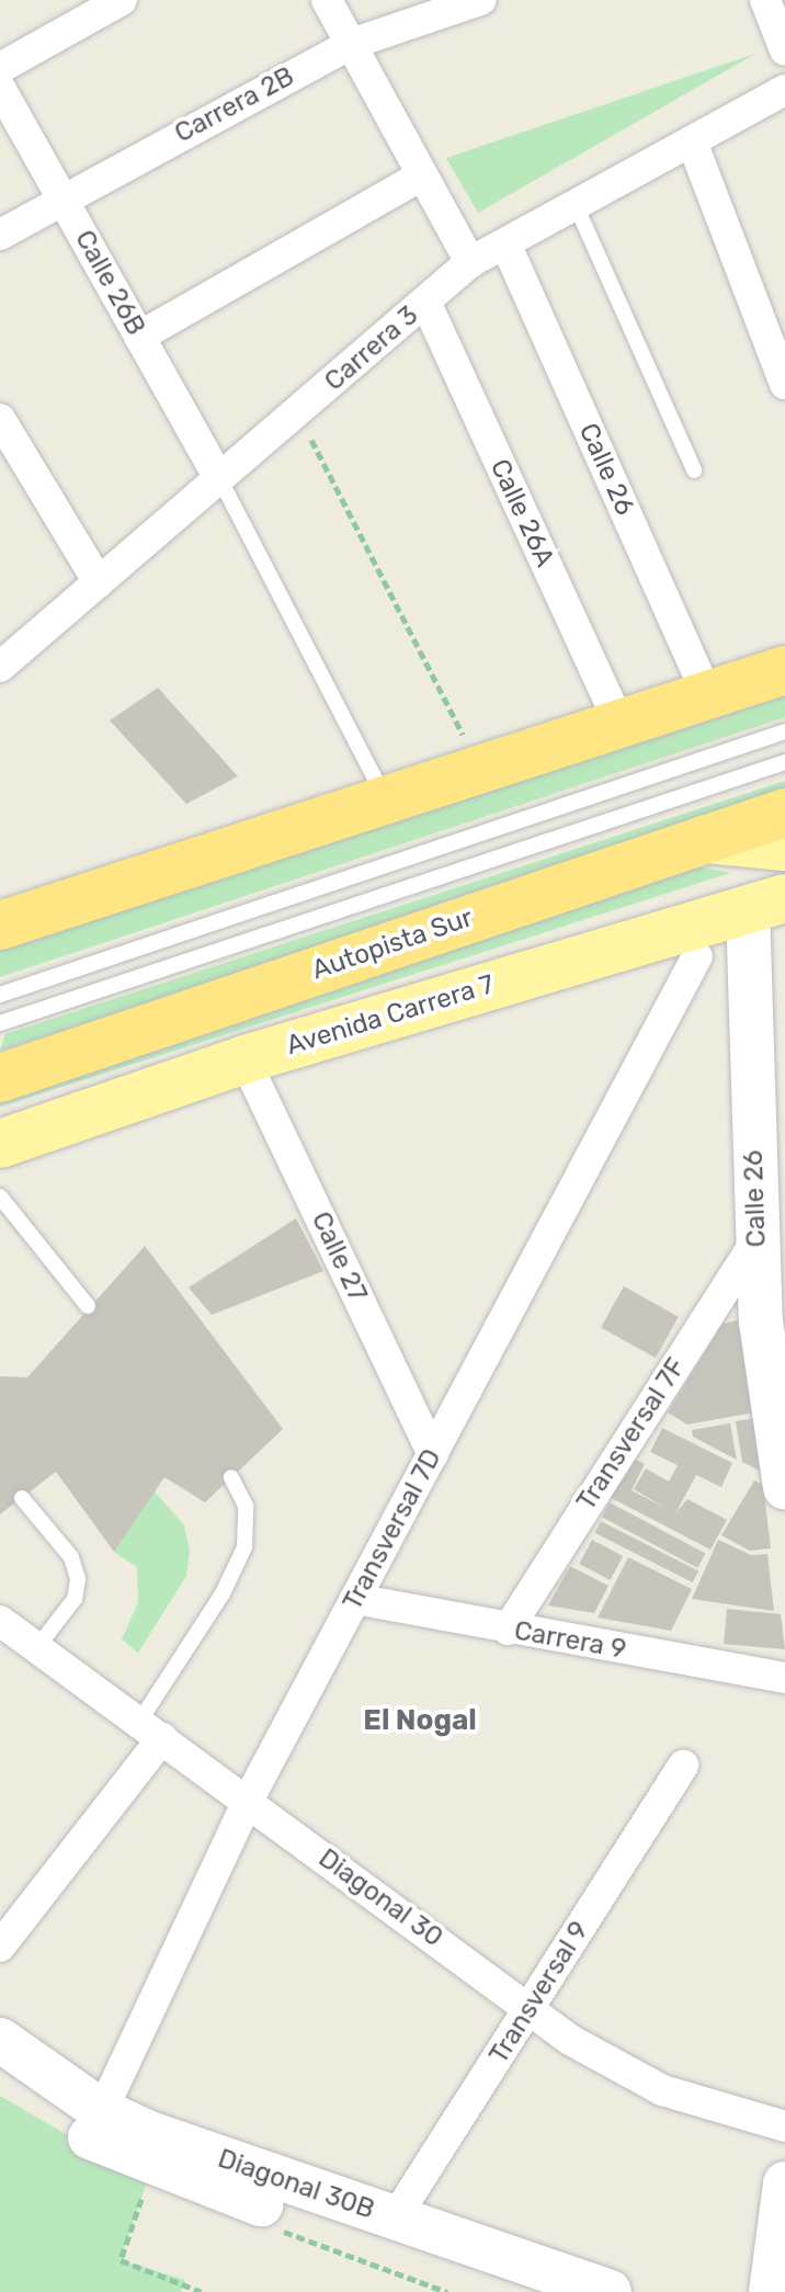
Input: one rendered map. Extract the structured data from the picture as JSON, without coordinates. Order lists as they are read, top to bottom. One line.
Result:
{"streets":{"highway":["Autopista Sur"],"main road":["Calle 26","Avenida Carrera 7","Diagonal 30B"],"street":["Carrera 2B","Calle 26B","Carrera 3","Calle 26A","Calle 27","Transversal 7F","Transversal 7D","Carrera 9","Diagonal 30","Transversal 9"]},"crossings":[["Carrera 2B","Calle 26B"],["Calle 26B","Carrera 3"],["Carrera 3","Calle 26"],["Carrera 3","Calle 26A"],["Calle 26","Avenida Carrera 7"],["Calle 26","Transversal 7F"],["Avenida Carrera 7","Calle 27"],["Calle 27","Transversal 7D"],["Transversal 7F","Carrera 9"],["Transversal 7D","Carrera 9"],["Transversal 7D","Diagonal 30"],["Transversal 7D","Diagonal 30B"],["Diagonal 30","Transversal 9"],["Transversal 9","Diagonal 30B"]],"districts":["El Nogal"]}
